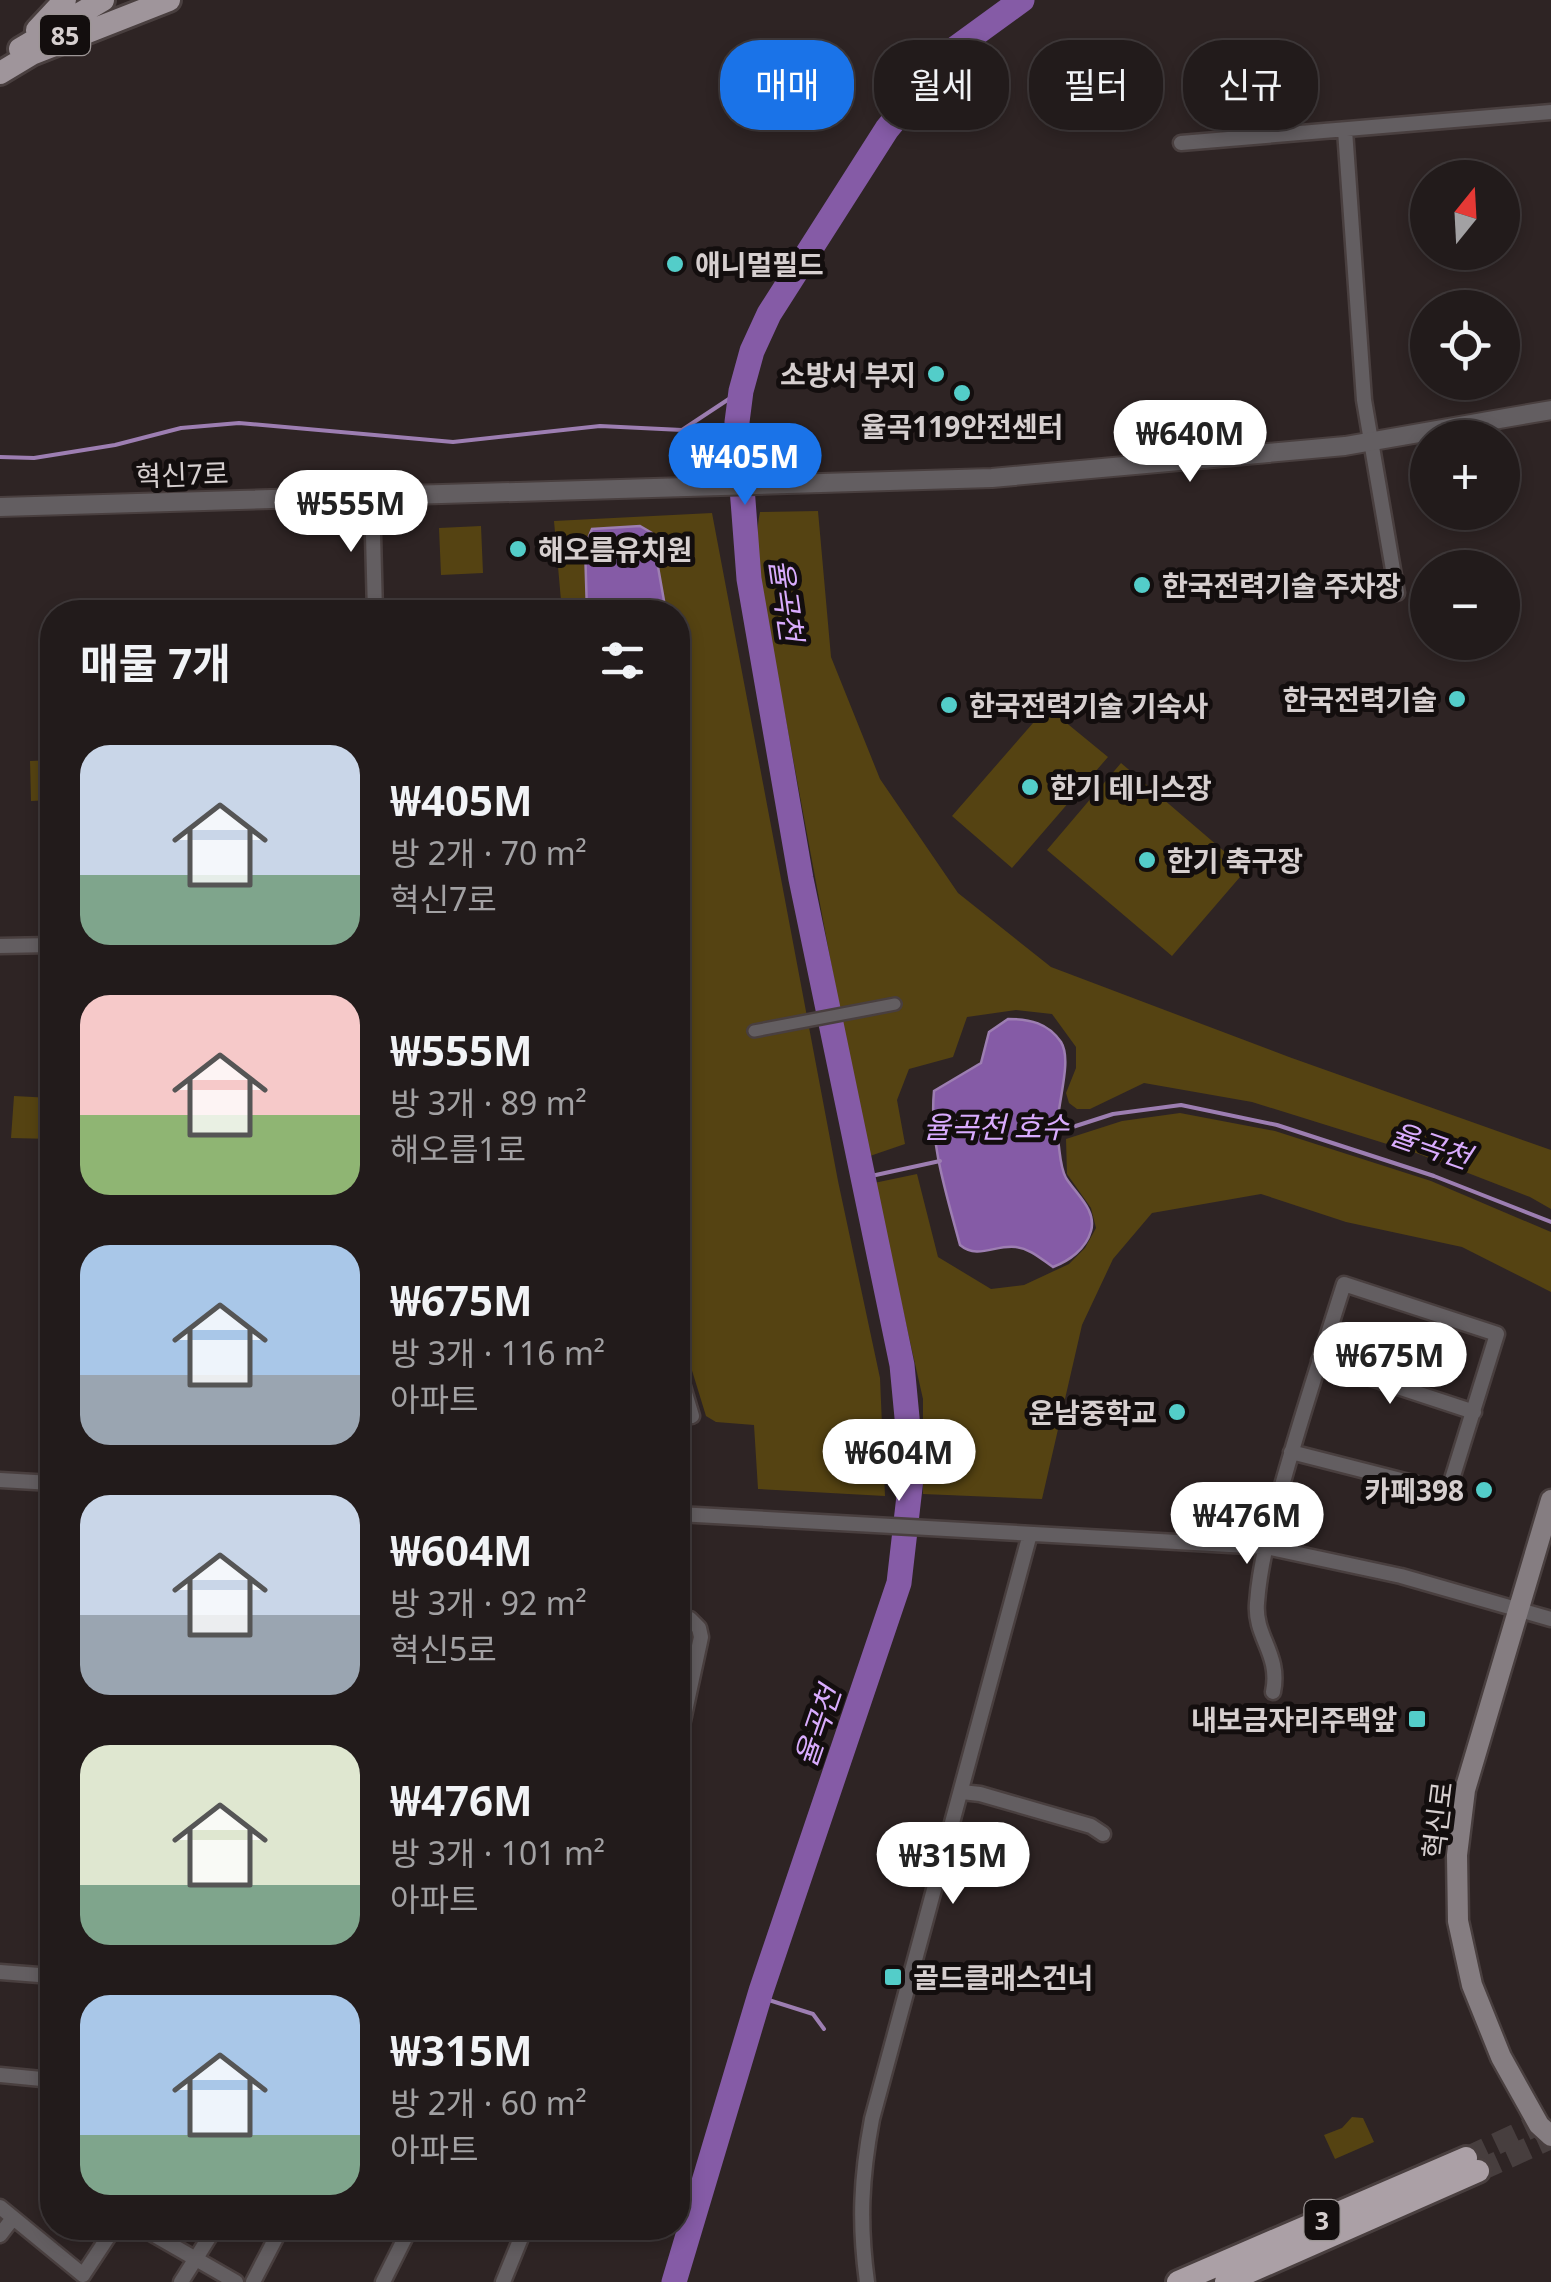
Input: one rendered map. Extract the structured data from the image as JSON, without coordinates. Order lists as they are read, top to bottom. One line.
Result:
{"streets":{"highway":["3"],"main road":["85","혁신로"],"street":["혁신7로"]},"water":["율곡천","율곡천 호수"],"places":{"other":["애니멀필드","소방서 부지","율곡119안전센터","해오름유치원","한국전력기술 주차장","한국전력기술","한국전력기술 기숙사","한기 테니스장","한기 축구장","운남중학교","카페398"],"transit":["내보금자리주택앞","골드클래스건너"]},"north":"top","page":{"chip":["매매","월세","필터","신규"],"map_buttons":["+","−"],"price":["₩640M","₩405M","₩555M","₩675M","₩604M","₩476M","₩315M"],"heading":"매물 7개","list":[{"name":"₩405M","note":"방 2개 · 70 m² · 혁신7로"},{"name":"₩555M","note":"방 3개 · 89 m² · 해오름1로"},{"name":"₩675M","note":"방 3개 · 116 m² · 아파트"},{"name":"₩604M","note":"방 3개 · 92 m² · 혁신5로"},{"name":"₩476M","note":"방 3개 · 101 m² · 아파트"},{"name":"₩315M","note":"방 2개 · 60 m² · 아파트"}]}}
